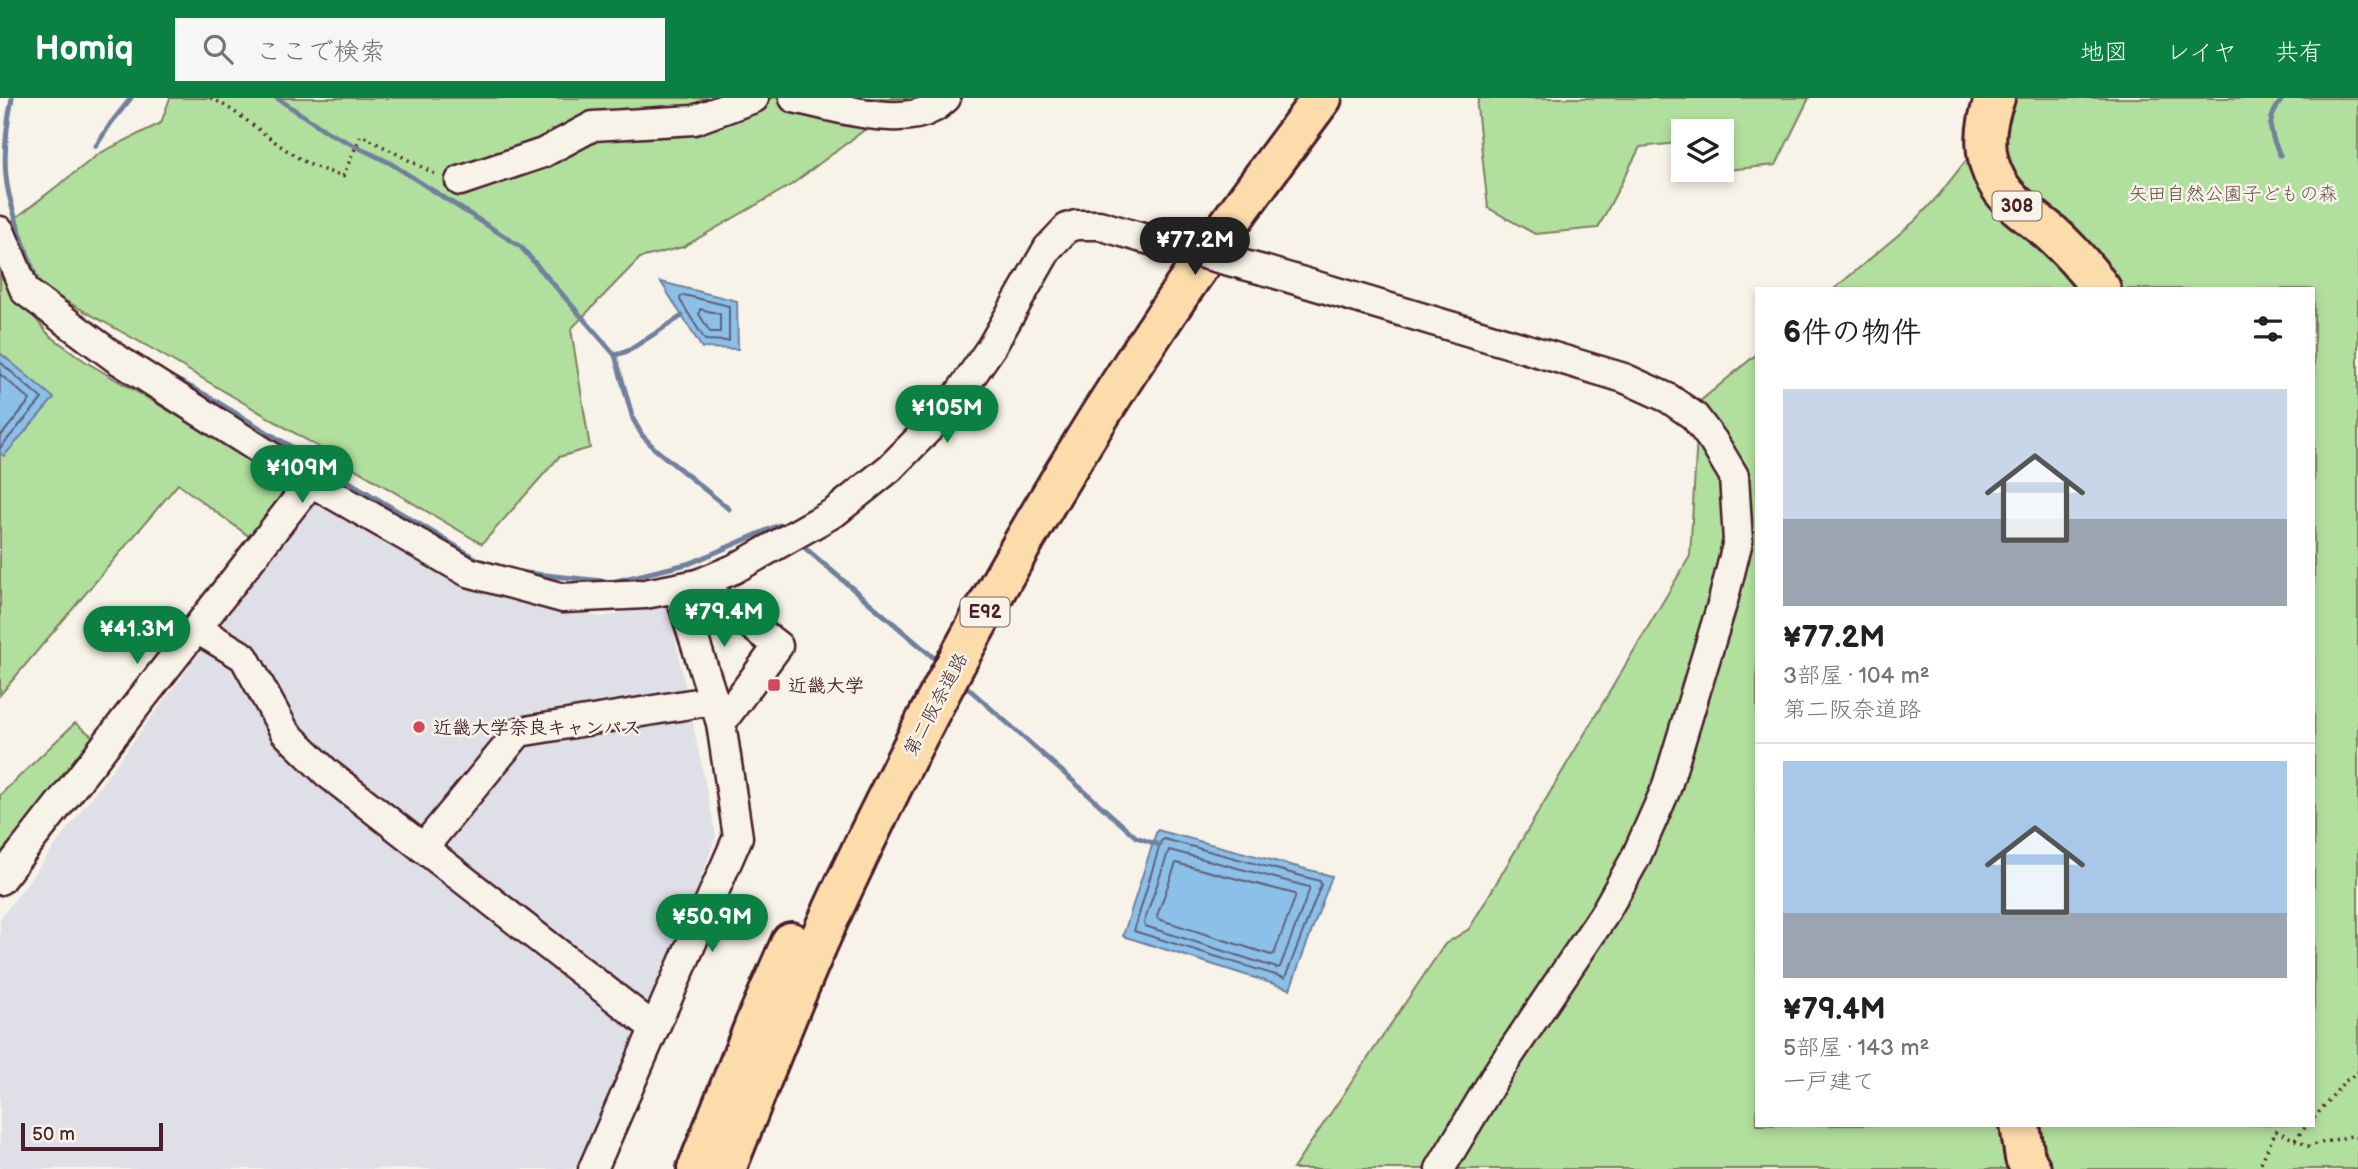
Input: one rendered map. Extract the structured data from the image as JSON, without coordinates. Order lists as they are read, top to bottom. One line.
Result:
{"streets":{"highway":["308","E92","第二阪奈道路"]},"parks":["矢田自然公園子どもの森"],"places":{"transit":["近畿大学"],"other":["近畿大学奈良キャンパス"]},"scale_bar":"50 m","page":{"header":"Homiq","search":"ここで検索","nav":["地図","レイヤ","共有"],"price":["¥77.2M","¥105M","¥109M","¥79.4M","¥41.3M","¥50.9M"],"heading":"6件の物件","list":[{"name":"¥77.2M","note":"3部屋 · 104 m² · 第二阪奈道路"},{"name":"¥79.4M","note":"5部屋 · 143 m² · 一戸建て"}],"scale":"50 m"}}
